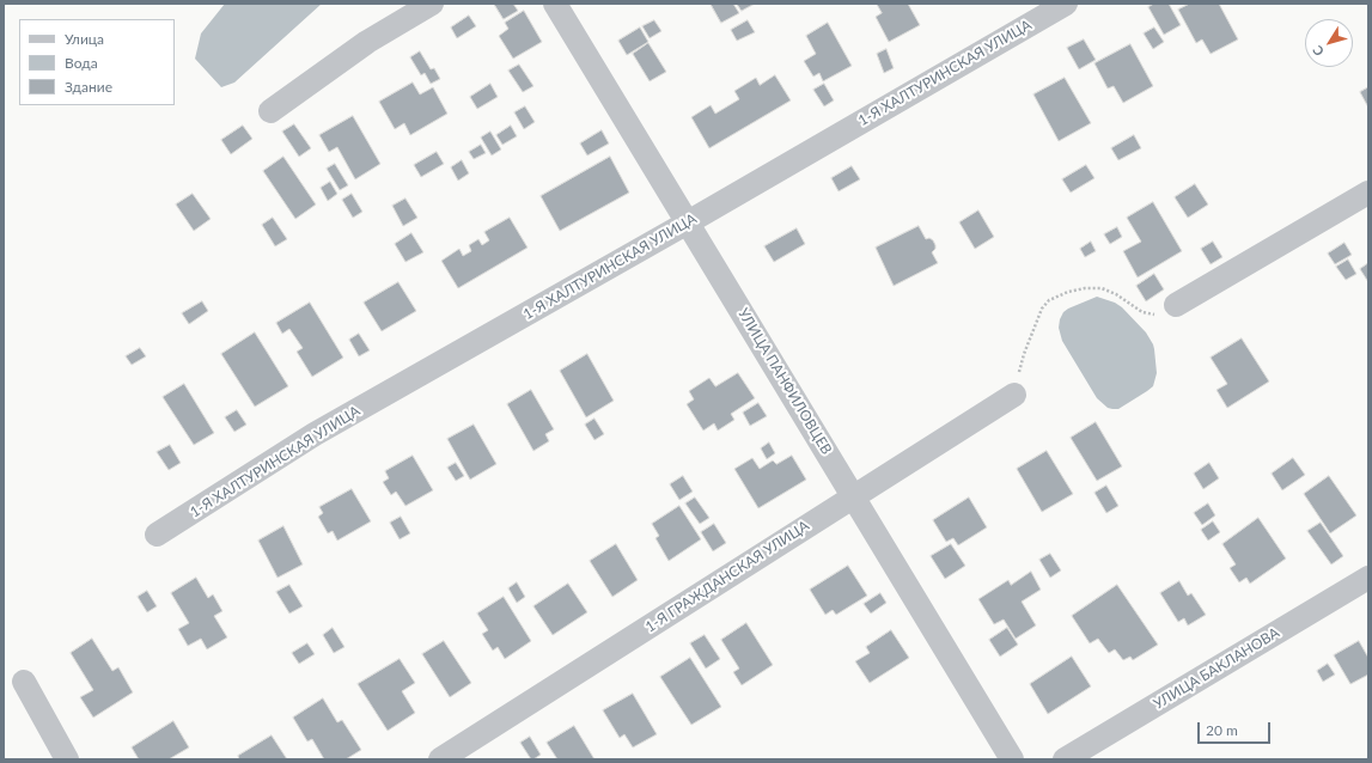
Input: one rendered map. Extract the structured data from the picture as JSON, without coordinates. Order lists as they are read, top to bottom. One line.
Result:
{"streets":{"street":["1-Я ХАЛТУРИНСКАЯ УЛИЦА","УЛИЦА ПАНФИЛОВЦЕВ","1-Я ГРАЖДАНСКАЯ УЛИЦА","УЛИЦА БАКЛАНОВА"]},"crossings":[["1-Я ХАЛТУРИНСКАЯ УЛИЦА","УЛИЦА ПАНФИЛОВЦЕВ"],["УЛИЦА ПАНФИЛОВЦЕВ","1-Я ГРАЖДАНСКАЯ УЛИЦА"]],"legend":["Улица","Вода","Здание"],"scale_bar":"20 m","north":"bottom left"}
